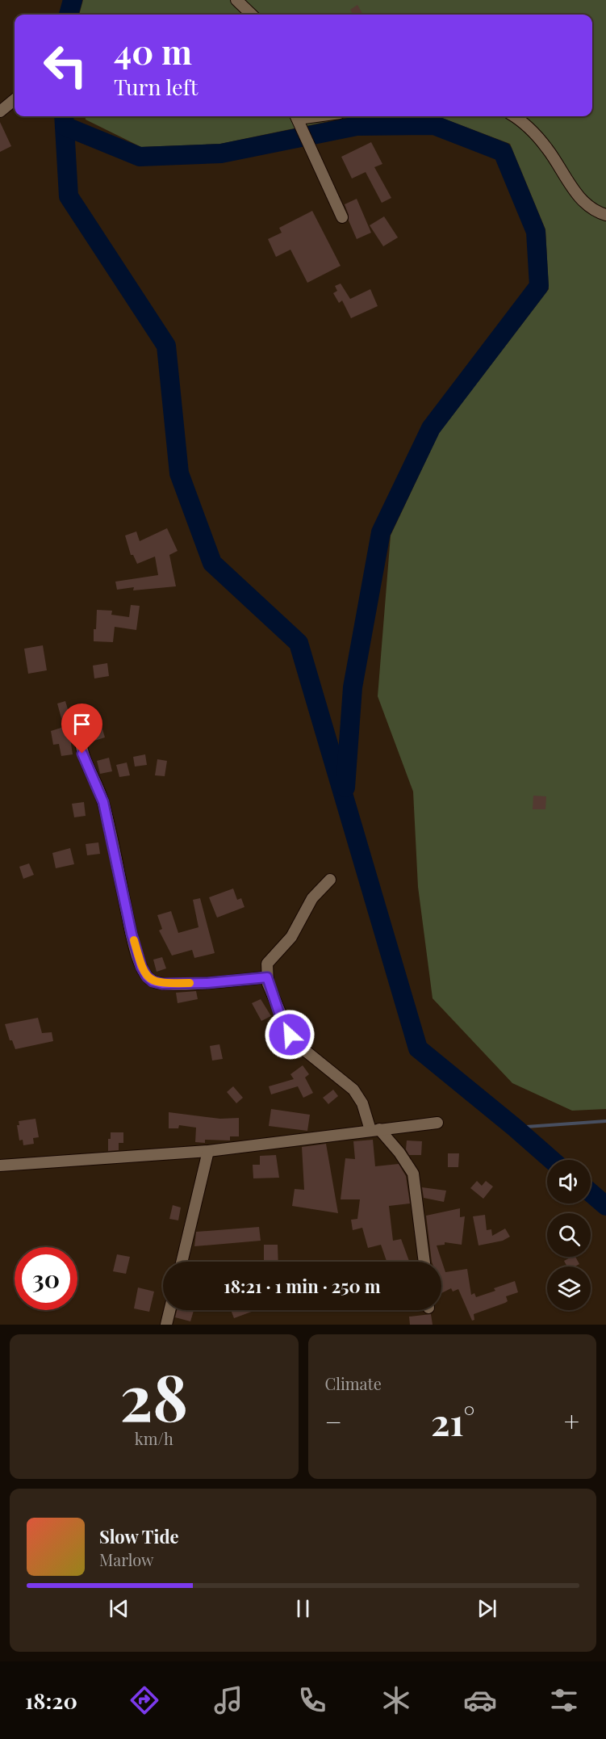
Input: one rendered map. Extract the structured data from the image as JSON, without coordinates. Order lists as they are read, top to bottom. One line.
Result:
{"page":{"turn":["40 m","Turn left"],"limit":"30","trip":"18:21 · 1 min · 250 m","tile":[["28","km/h"],"Climate"],"heat":["−","21°","+"],"song":["Slow Tide","Marlow"],"tabs":"18:20"}}
